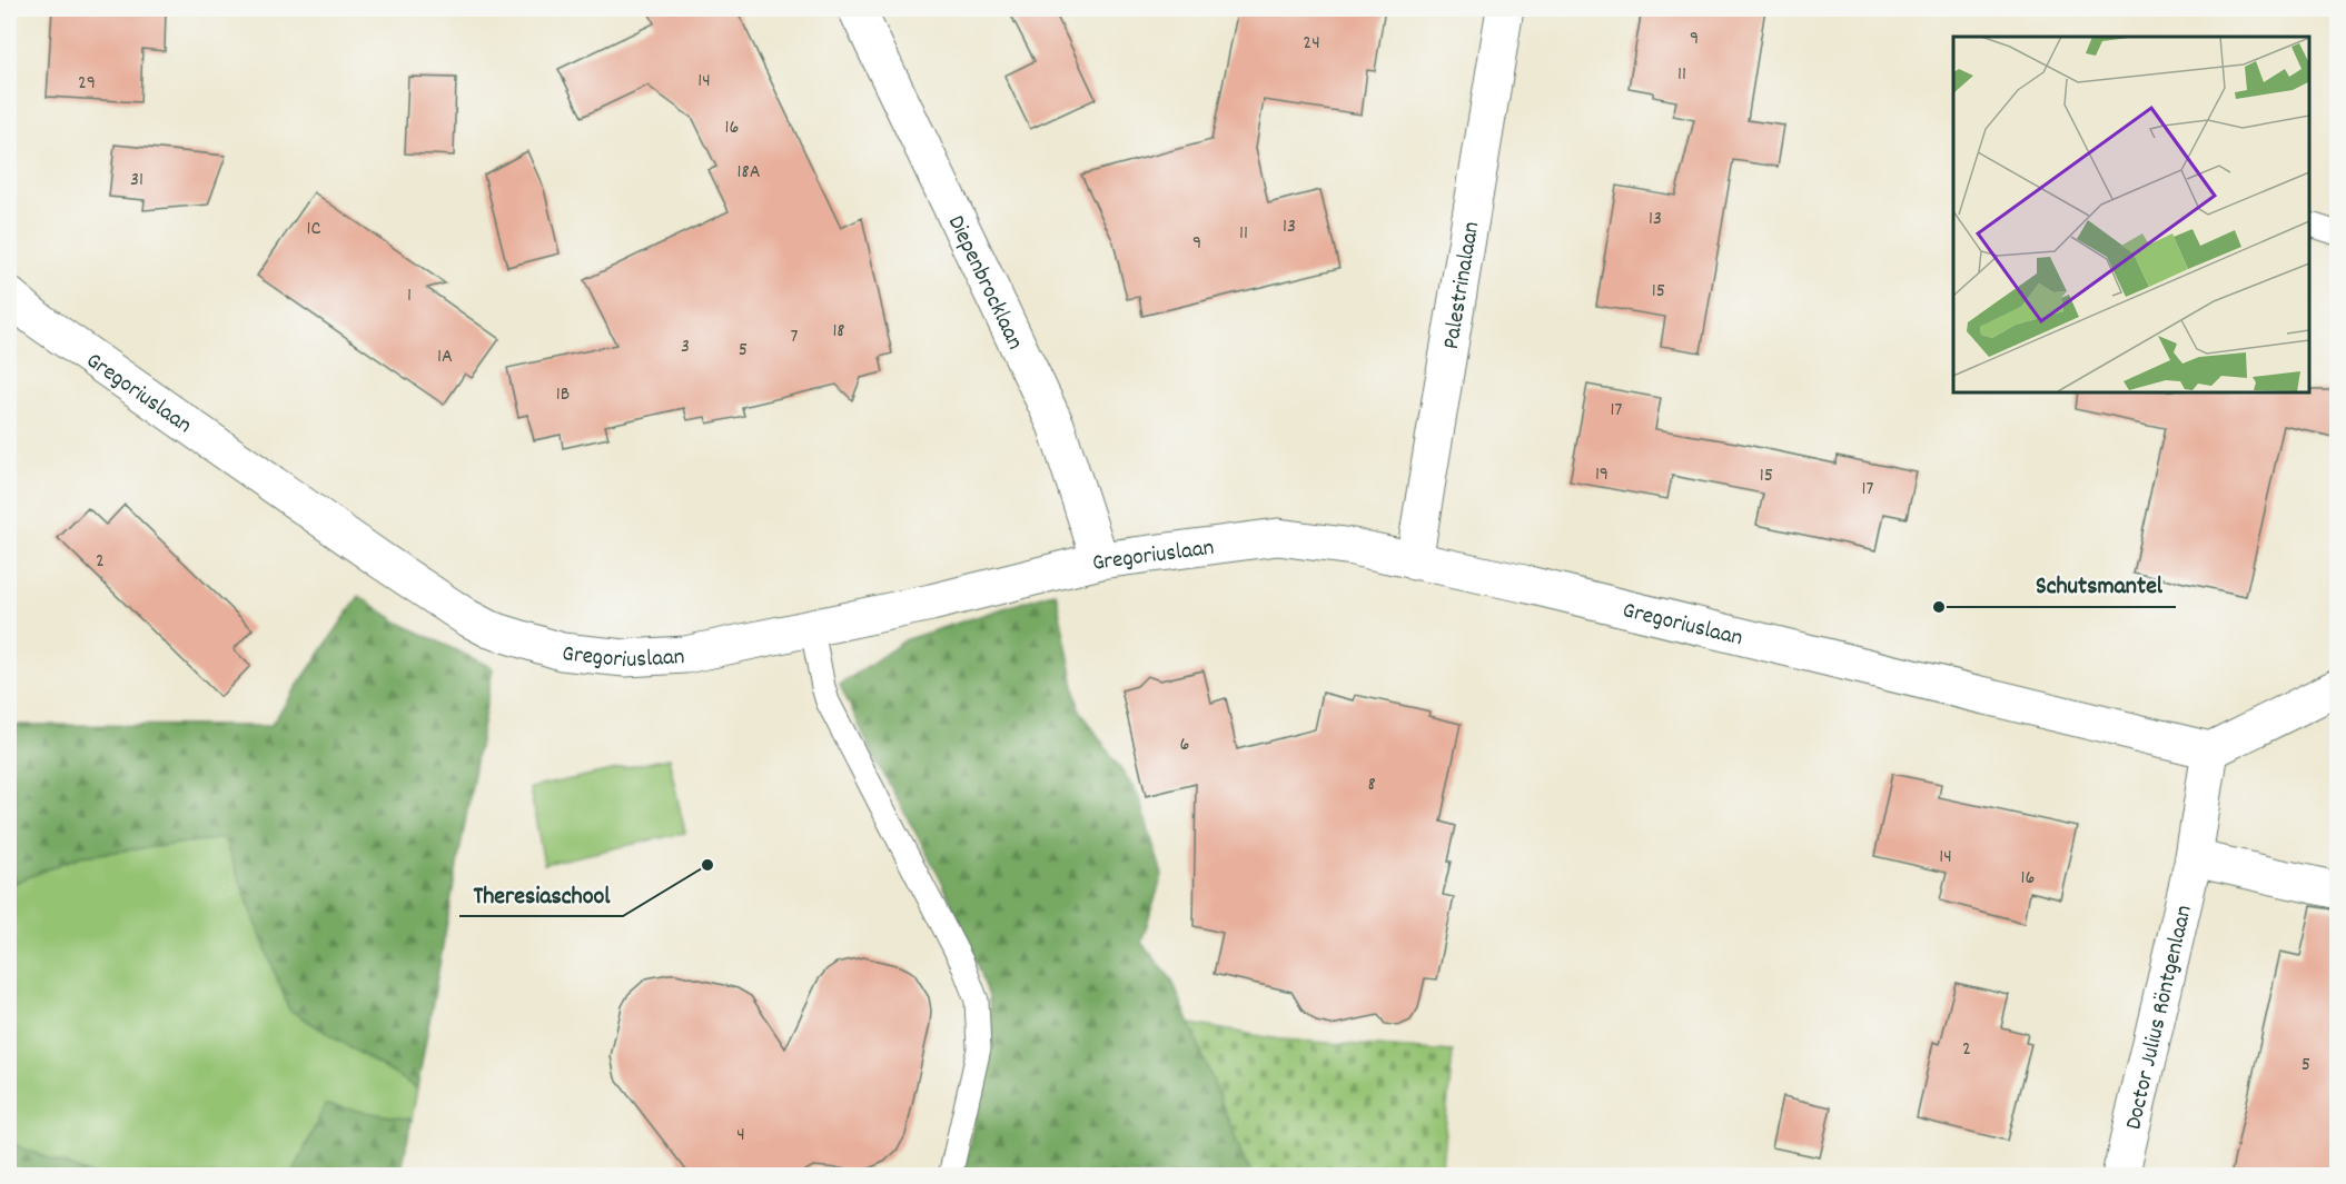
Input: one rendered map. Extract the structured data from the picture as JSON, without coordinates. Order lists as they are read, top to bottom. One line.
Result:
{"streets":{"street":["Diepenbrocklaan","Palestrinalaan","Gregoriuslaan","Doctor Julius Röntgenlaan"]},"crossings":[["Diepenbrocklaan","Gregoriuslaan"],["Palestrinalaan","Gregoriuslaan"],["Gregoriuslaan","Doctor Julius Röntgenlaan"]],"places":["Schutsmantel","Theresiaschool"],"house_numbers":["9","24","11","14","29","16","18A","31","13","13","1C","11","9","15","1","18","7","3","5","1A","1B","17","19","15","17","2","6","8","14","16","2","5","4"]}
